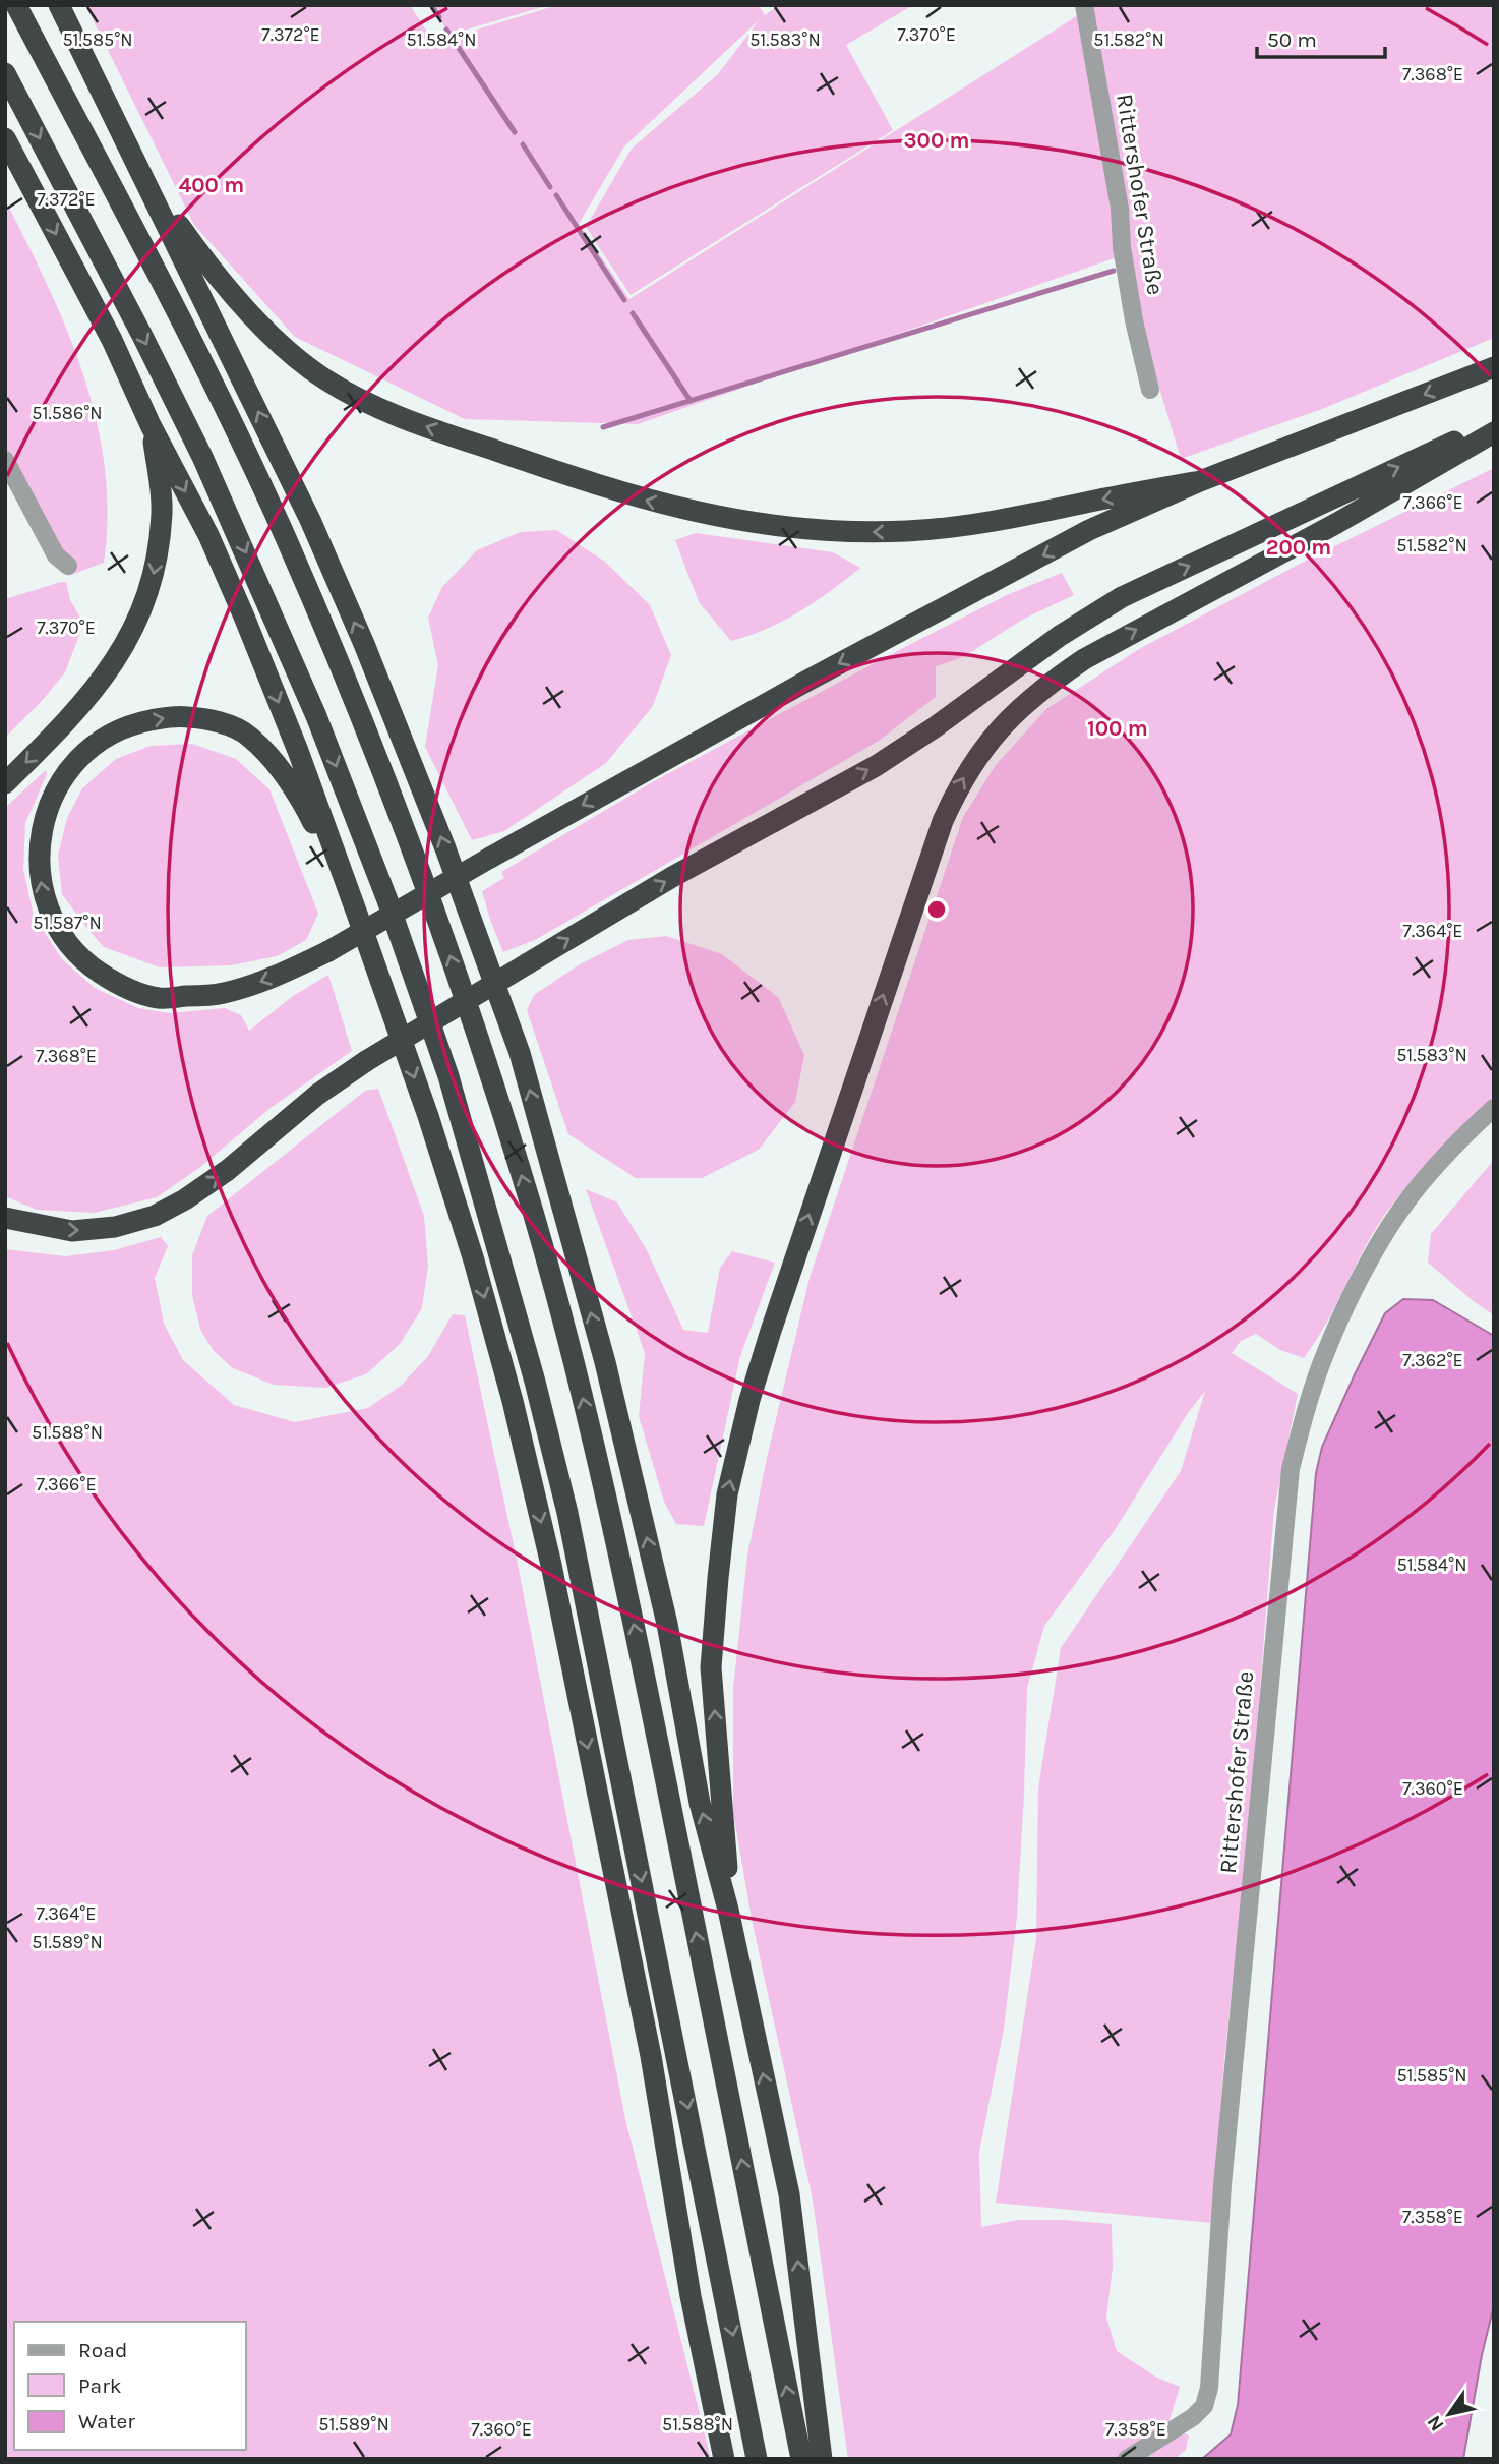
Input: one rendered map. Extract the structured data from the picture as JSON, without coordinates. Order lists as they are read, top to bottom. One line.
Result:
{"streets":{"street":["Rittershofer Straße"]},"legend":["Road","Park","Water"],"scale_bar":"50 m","north":"bottom left","coordinates":["7.372°E","7.370°E","51.585°N","51.584°N","51.583°N","51.582°N","7.368°E","51.586°N","7.366°E","51.587°N","7.364°E","7.362°E","51.588°N","7.360°E","51.589°N","7.358°E"],"rings":["300 m","400 m","200 m","100 m"]}
